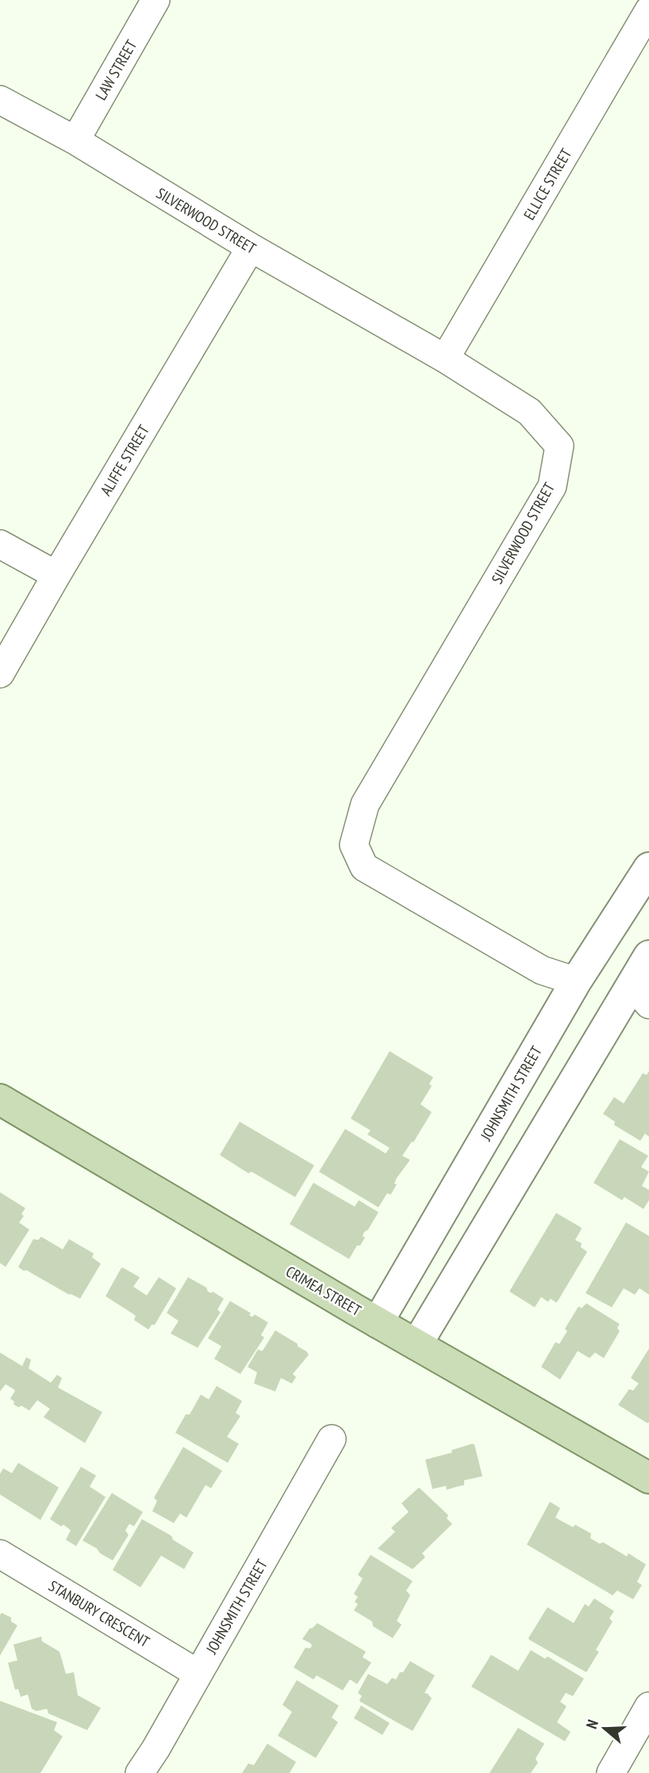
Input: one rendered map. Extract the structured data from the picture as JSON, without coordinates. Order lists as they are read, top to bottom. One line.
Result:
{"streets":{"main road":["CRIMEA STREET"],"street":["LAW STREET","ELLICE STREET","SILVERWOOD STREET","ALIFFE STREET","JOHNSMITH STREET","STANBURY CRESCENT"]},"crossings":[["LAW STREET","SILVERWOOD STREET"],["ELLICE STREET","SILVERWOOD STREET"],["SILVERWOOD STREET","ALIFFE STREET"],["SILVERWOOD STREET","JOHNSMITH STREET"],["JOHNSMITH STREET","CRIMEA STREET"],["JOHNSMITH STREET","STANBURY CRESCENT"]],"north":"left"}
